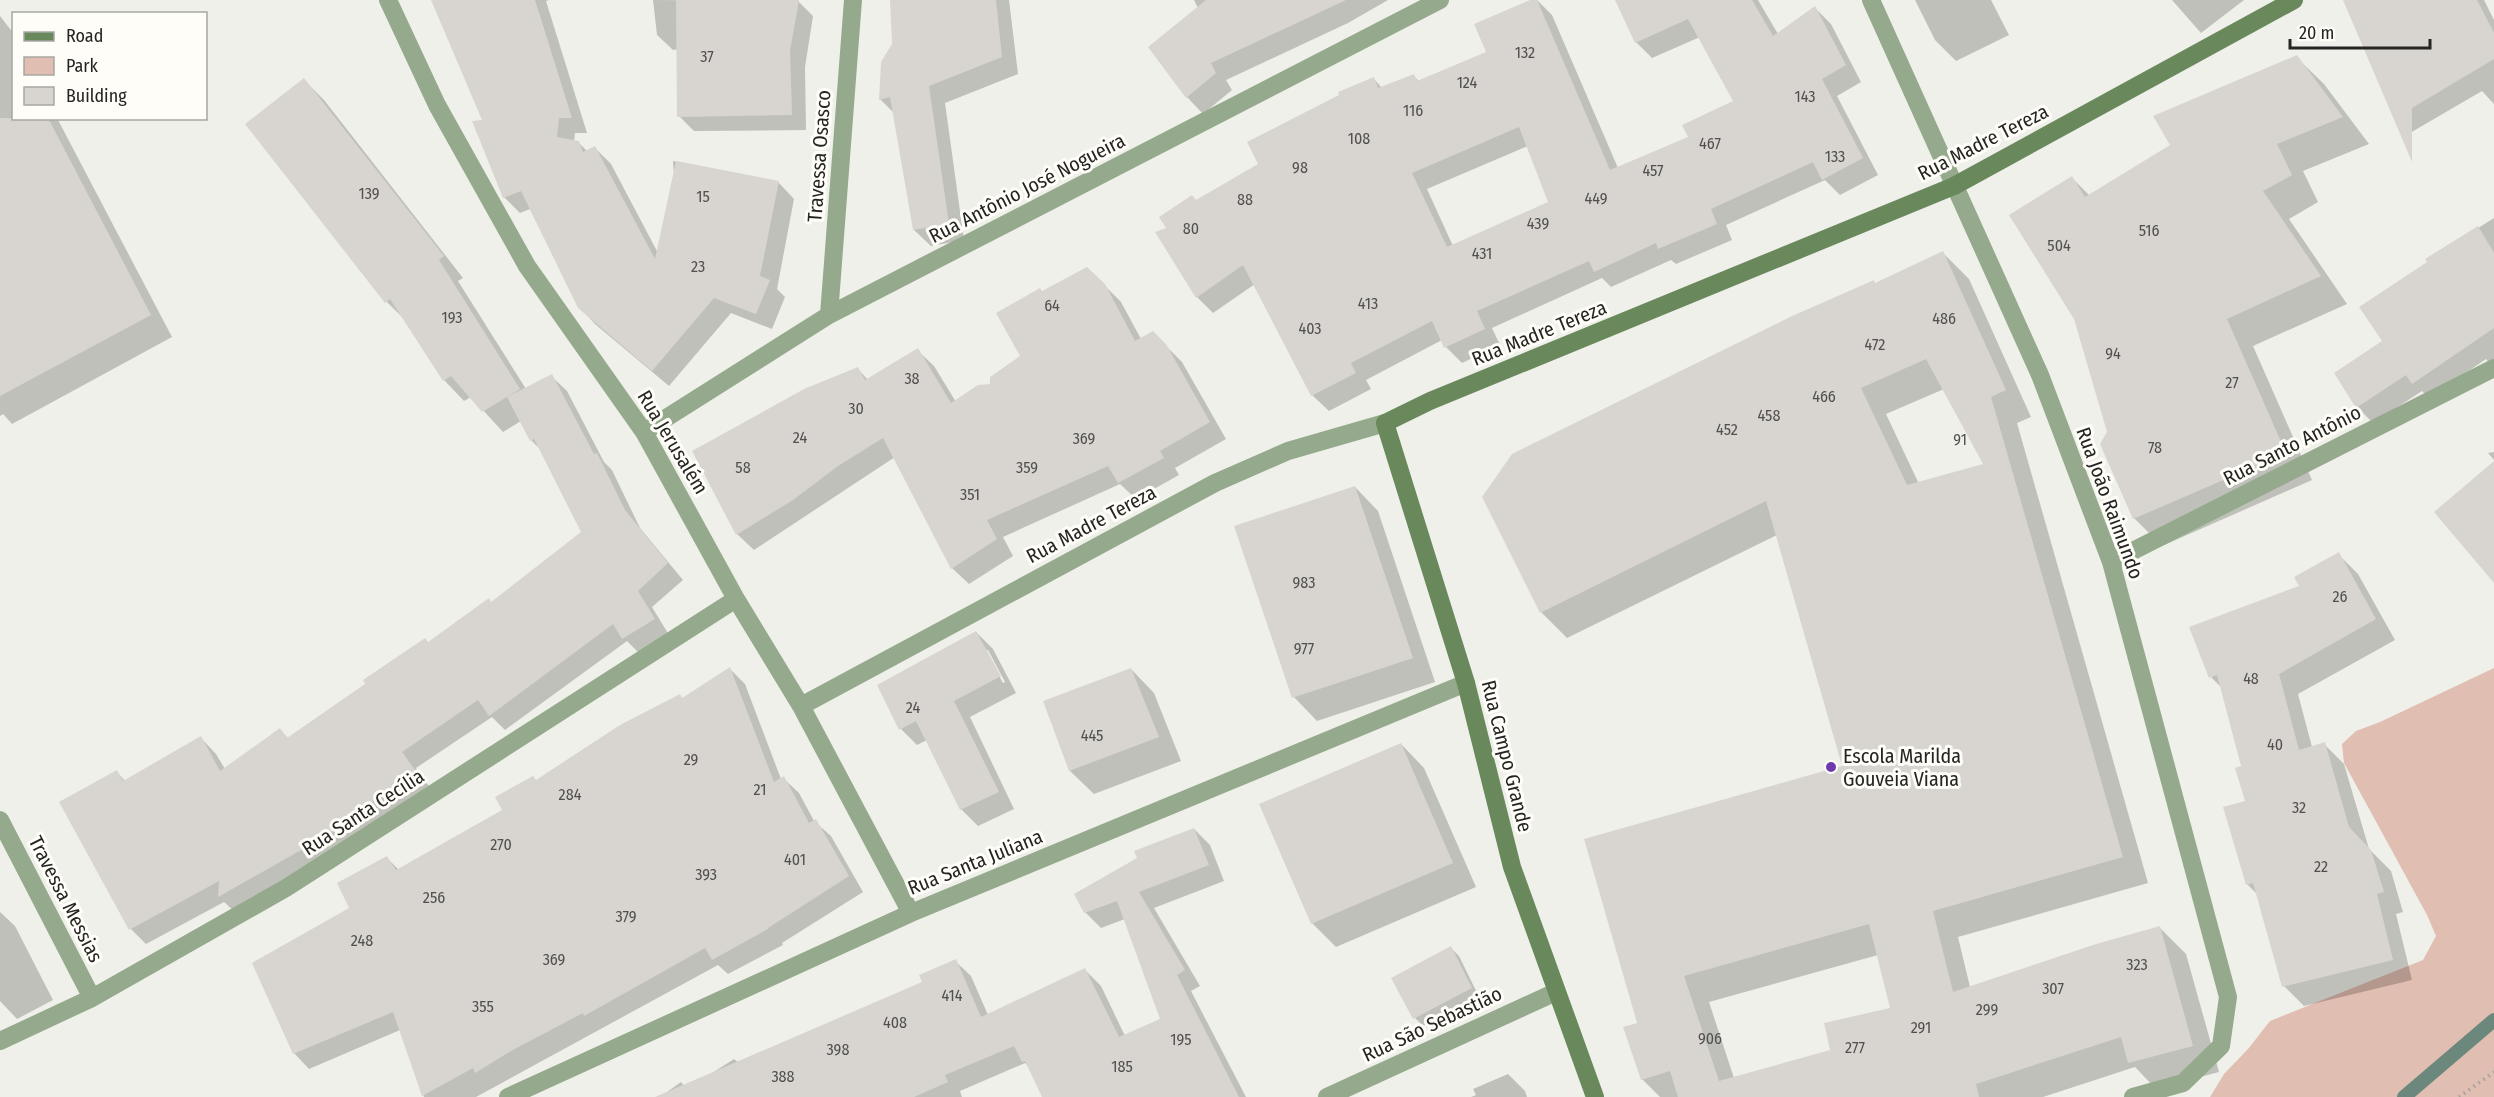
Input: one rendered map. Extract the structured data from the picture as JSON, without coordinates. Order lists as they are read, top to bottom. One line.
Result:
{"streets":{"street":["Rua Madre Tereza","Travessa Osasco","Rua Antônio José Nogueira","Rua Jerusalém","Rua Santo Antônio","Rua João Raimundo","Rua Campo Grande","Rua Santa Cecília","Rua Santa Juliana","Travessa Messias","Rua São Sebastião"]},"crossings":[["Rua Madre Tereza","Rua Jerusalém"],["Rua Madre Tereza","Rua João Raimundo"],["Rua Madre Tereza","Rua Campo Grande"],["Travessa Osasco","Rua Antônio José Nogueira"],["Rua Antônio José Nogueira","Rua Jerusalém"],["Rua Jerusalém","Rua Santa Cecília"],["Rua Jerusalém","Rua Santa Juliana"],["Rua Santo Antônio","Rua João Raimundo"],["Rua Campo Grande","Rua Santa Juliana"],["Rua Campo Grande","Rua São Sebastião"],["Rua Santa Cecília","Travessa Messias"]],"places":["Escola Marilda Gouveia Viana"],"house_numbers":["132","37","124","143","116","108","467","133","98","457","139","15","449","88","439","80","516","504","431","23","413","64","193","486","403","472","94","38","27","466","30","458","452","24","369","91","78","58","359","351","983","26","977","48","24","445","40","29","21","284","32","270","401","22","393","256","379","248","369","323","307","414","355","299","408","291","906","195","277","398","185","388"],"legend":["Road","Park","Building"],"scale_bar":"20 m"}
